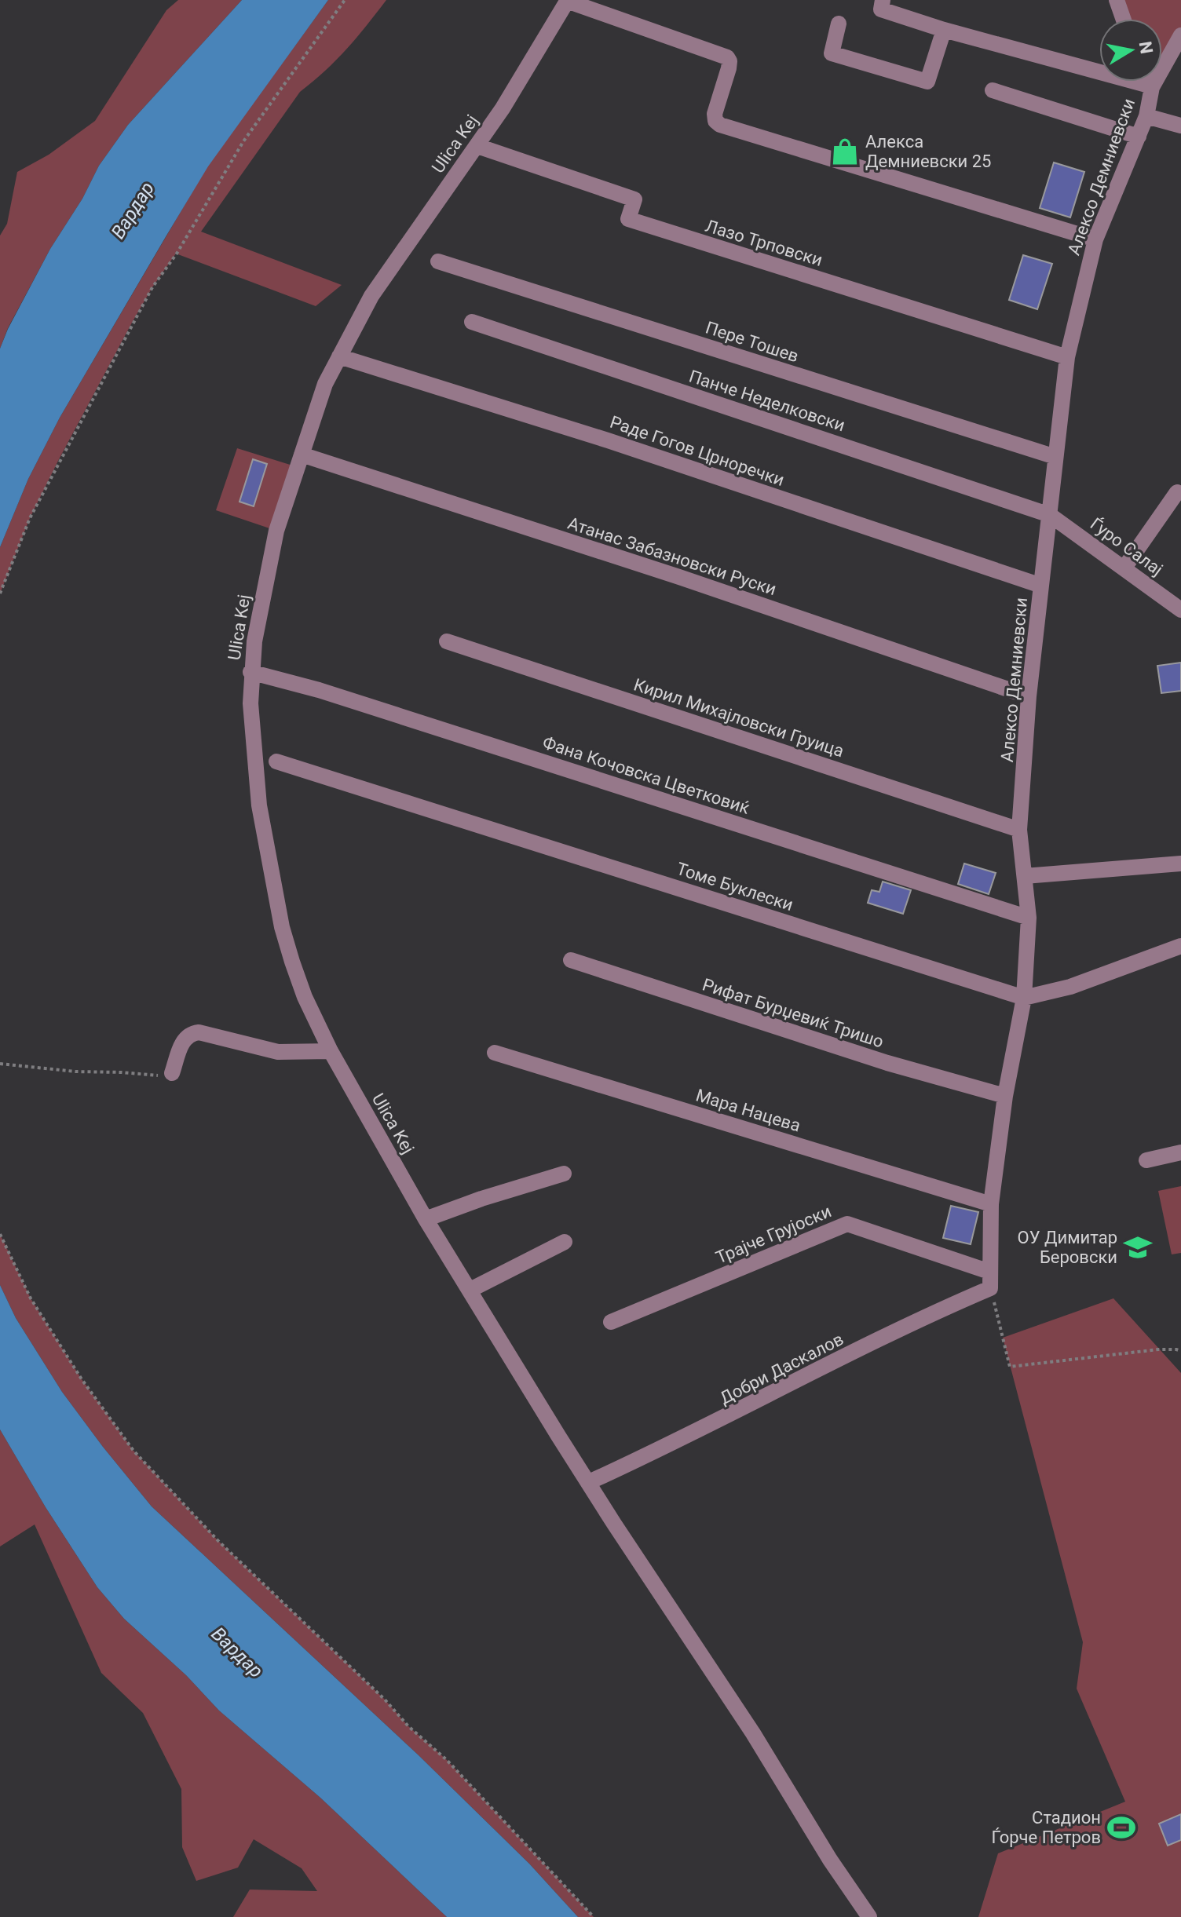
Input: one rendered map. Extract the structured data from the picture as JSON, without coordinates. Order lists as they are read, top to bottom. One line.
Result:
{"streets":{"street":["Ulica Kej","Алексо Демниевски","Лазо Трповски","Пере Тошев","Панче Неделковски","Раде Гогов Црноречки","Ѓуро Салај","Атанас Забазновски Руски","Кирил Михајловски Груица","Фана Кочовска Цветковиќ","Томе Буклески","Рифат Бурџевиќ Тришо","Мара Нацева","Трајче Грујоски","Добри Даскалов"]},"crossings":[["Ulica Kej","Лазо Трповски"],["Ulica Kej","Раде Гогов Црноречки"],["Ulica Kej","Атанас Забазновски Руски"],["Ulica Kej","Фана Кочовска Цветковиќ"],["Ulica Kej","Добри Даскалов"],["Алексо Демниевски","Лазо Трповски"],["Алексо Демниевски","Пере Тошев"],["Алексо Демниевски","Панче Неделковски"],["Алексо Демниевски","Раде Гогов Црноречки"],["Алексо Демниевски","Ѓуро Салај"],["Алексо Демниевски","Атанас Забазновски Руски"],["Алексо Демниевски","Кирил Михајловски Груица"],["Алексо Демниевски","Фана Кочовска Цветковиќ"],["Алексо Демниевски","Томе Буклески"],["Алексо Демниевски","Рифат Бурџевиќ Тришо"],["Алексо Демниевски","Мара Нацева"],["Алексо Демниевски","Трајче Грујоски"],["Алексо Демниевски","Добри Даскалов"],["Панче Неделковски","Ѓуро Салај"],["Трајче Грујоски","Добри Даскалов"]],"water":["Вардар"],"places":{"shop":["Алекса Демниевски 25"],"school or university":["ОУ Димитар Беровски"],"sports":["Стадион Ѓорче Петров"]},"north":"right"}
